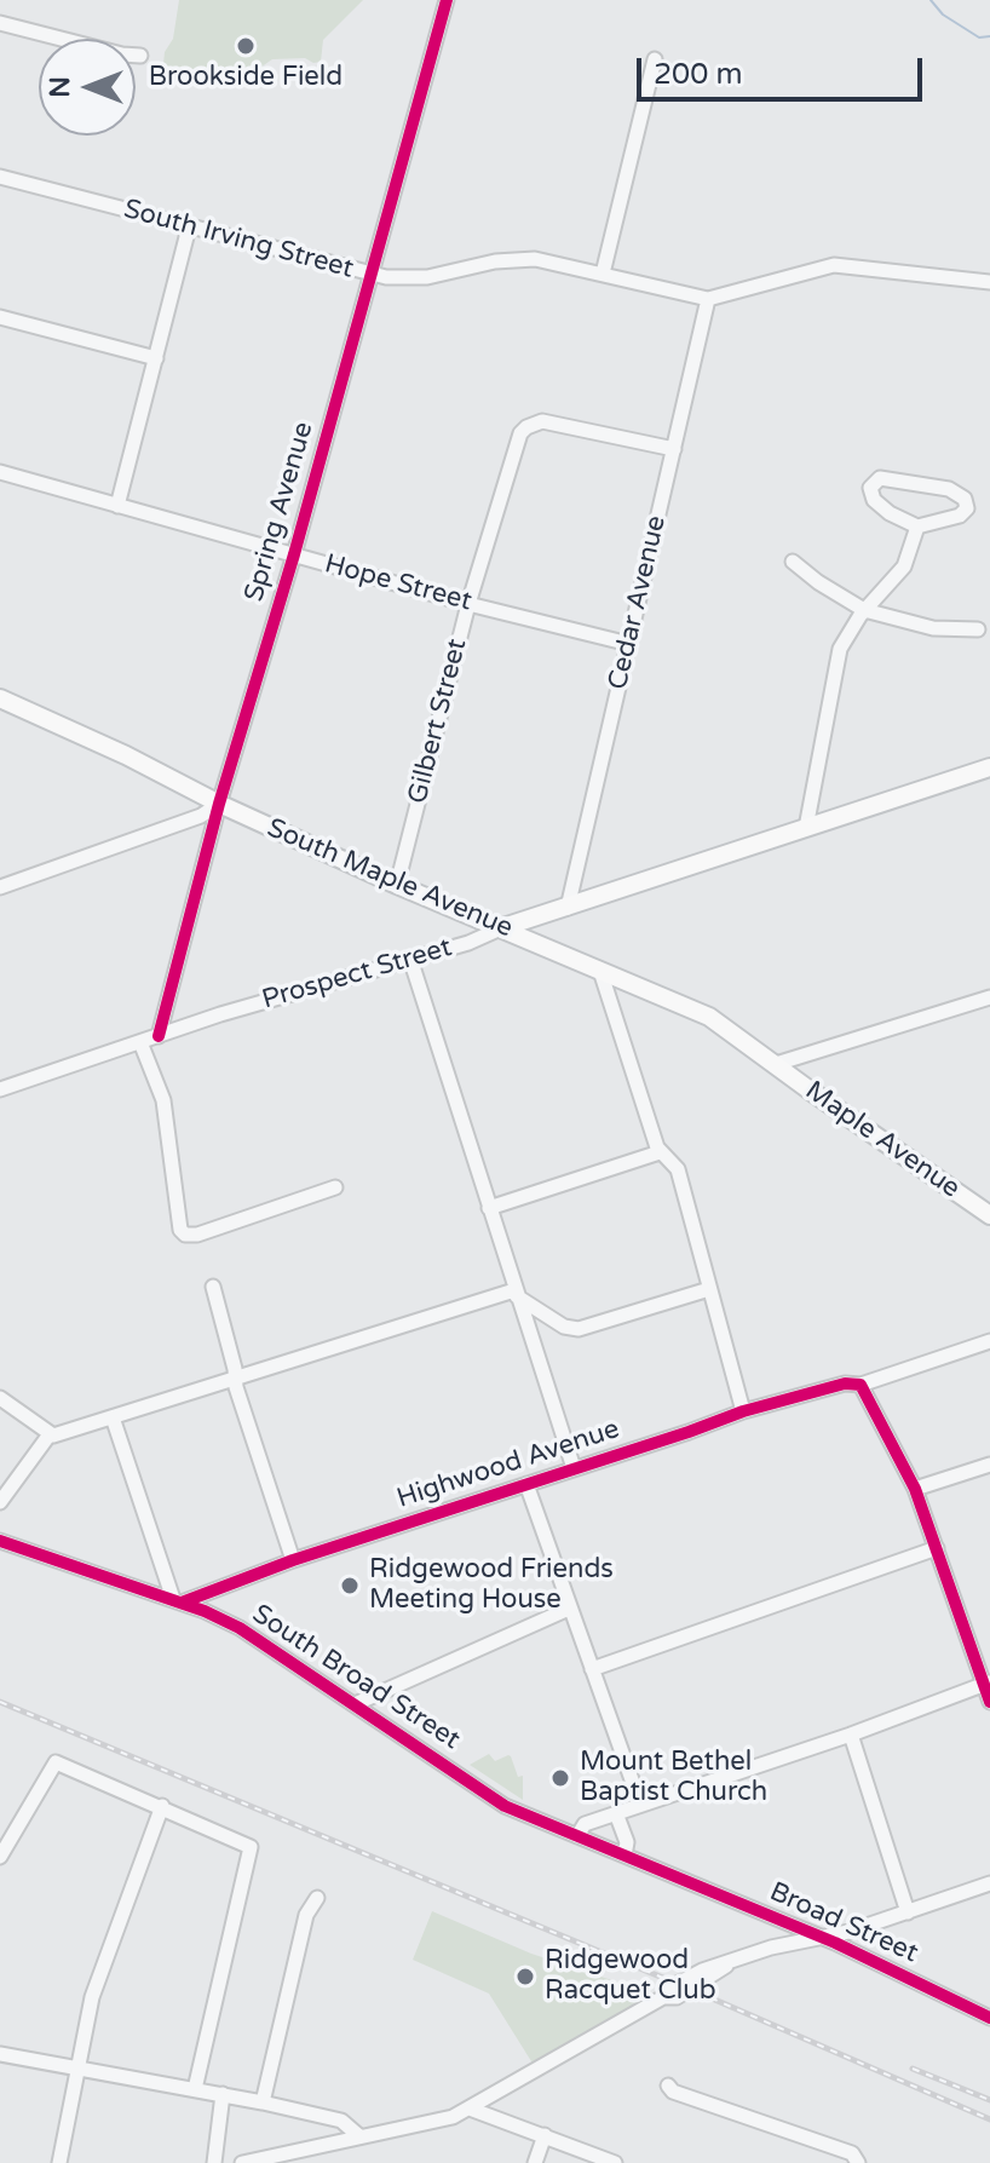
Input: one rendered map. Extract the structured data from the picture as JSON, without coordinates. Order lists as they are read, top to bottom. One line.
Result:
{"streets":{"main road":["South Maple Avenue","Prospect Street","Maple Avenue"],"street":["South Irving Street","Spring Avenue","Hope Street","Cedar Avenue","Gilbert Street","Highwood Avenue","South Broad Street","Broad Street"]},"crossings":[["South Irving Street","Spring Avenue"],["South Irving Street","Cedar Avenue"],["Spring Avenue","Hope Street"],["Spring Avenue","South Maple Avenue"],["Spring Avenue","Prospect Street"],["Hope Street","Cedar Avenue"],["Hope Street","Gilbert Street"],["Cedar Avenue","Gilbert Street"],["Cedar Avenue","Prospect Street"],["Gilbert Street","South Maple Avenue"],["South Maple Avenue","Prospect Street"],["South Maple Avenue","Maple Avenue"],["Highwood Avenue","South Broad Street"],["South Broad Street","Broad Street"]],"places":["Brookside Field","Ridgewood Friends Meeting House","Mount Bethel Baptist Church","Ridgewood Racquet Club"],"scale_bar":"200 m","north":"left"}
